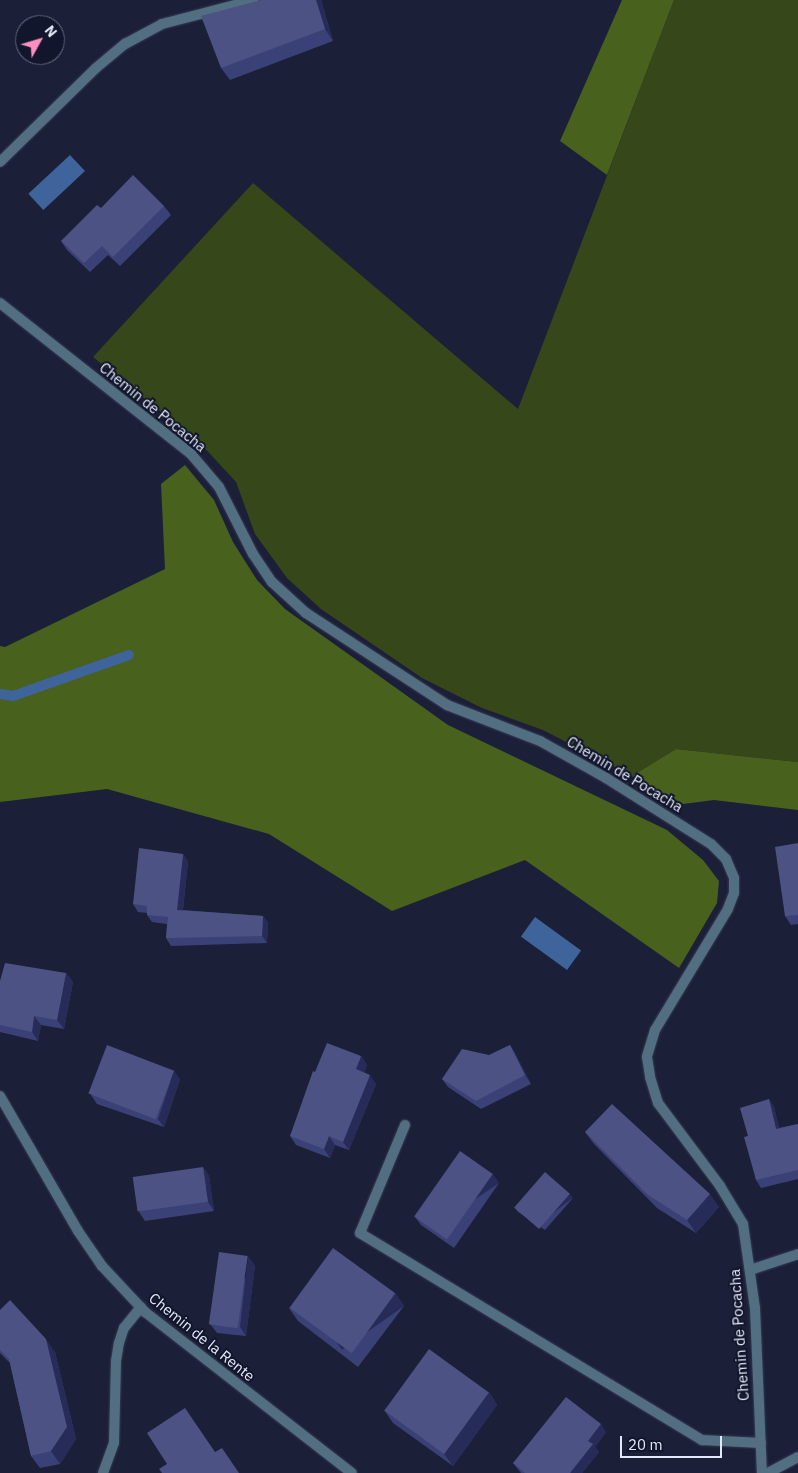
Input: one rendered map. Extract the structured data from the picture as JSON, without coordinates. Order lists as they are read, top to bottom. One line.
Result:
{"streets":{"street":["Chemin de Pocacha","Chemin de la Rente"]},"scale_bar":"20 m","north":"top right"}
